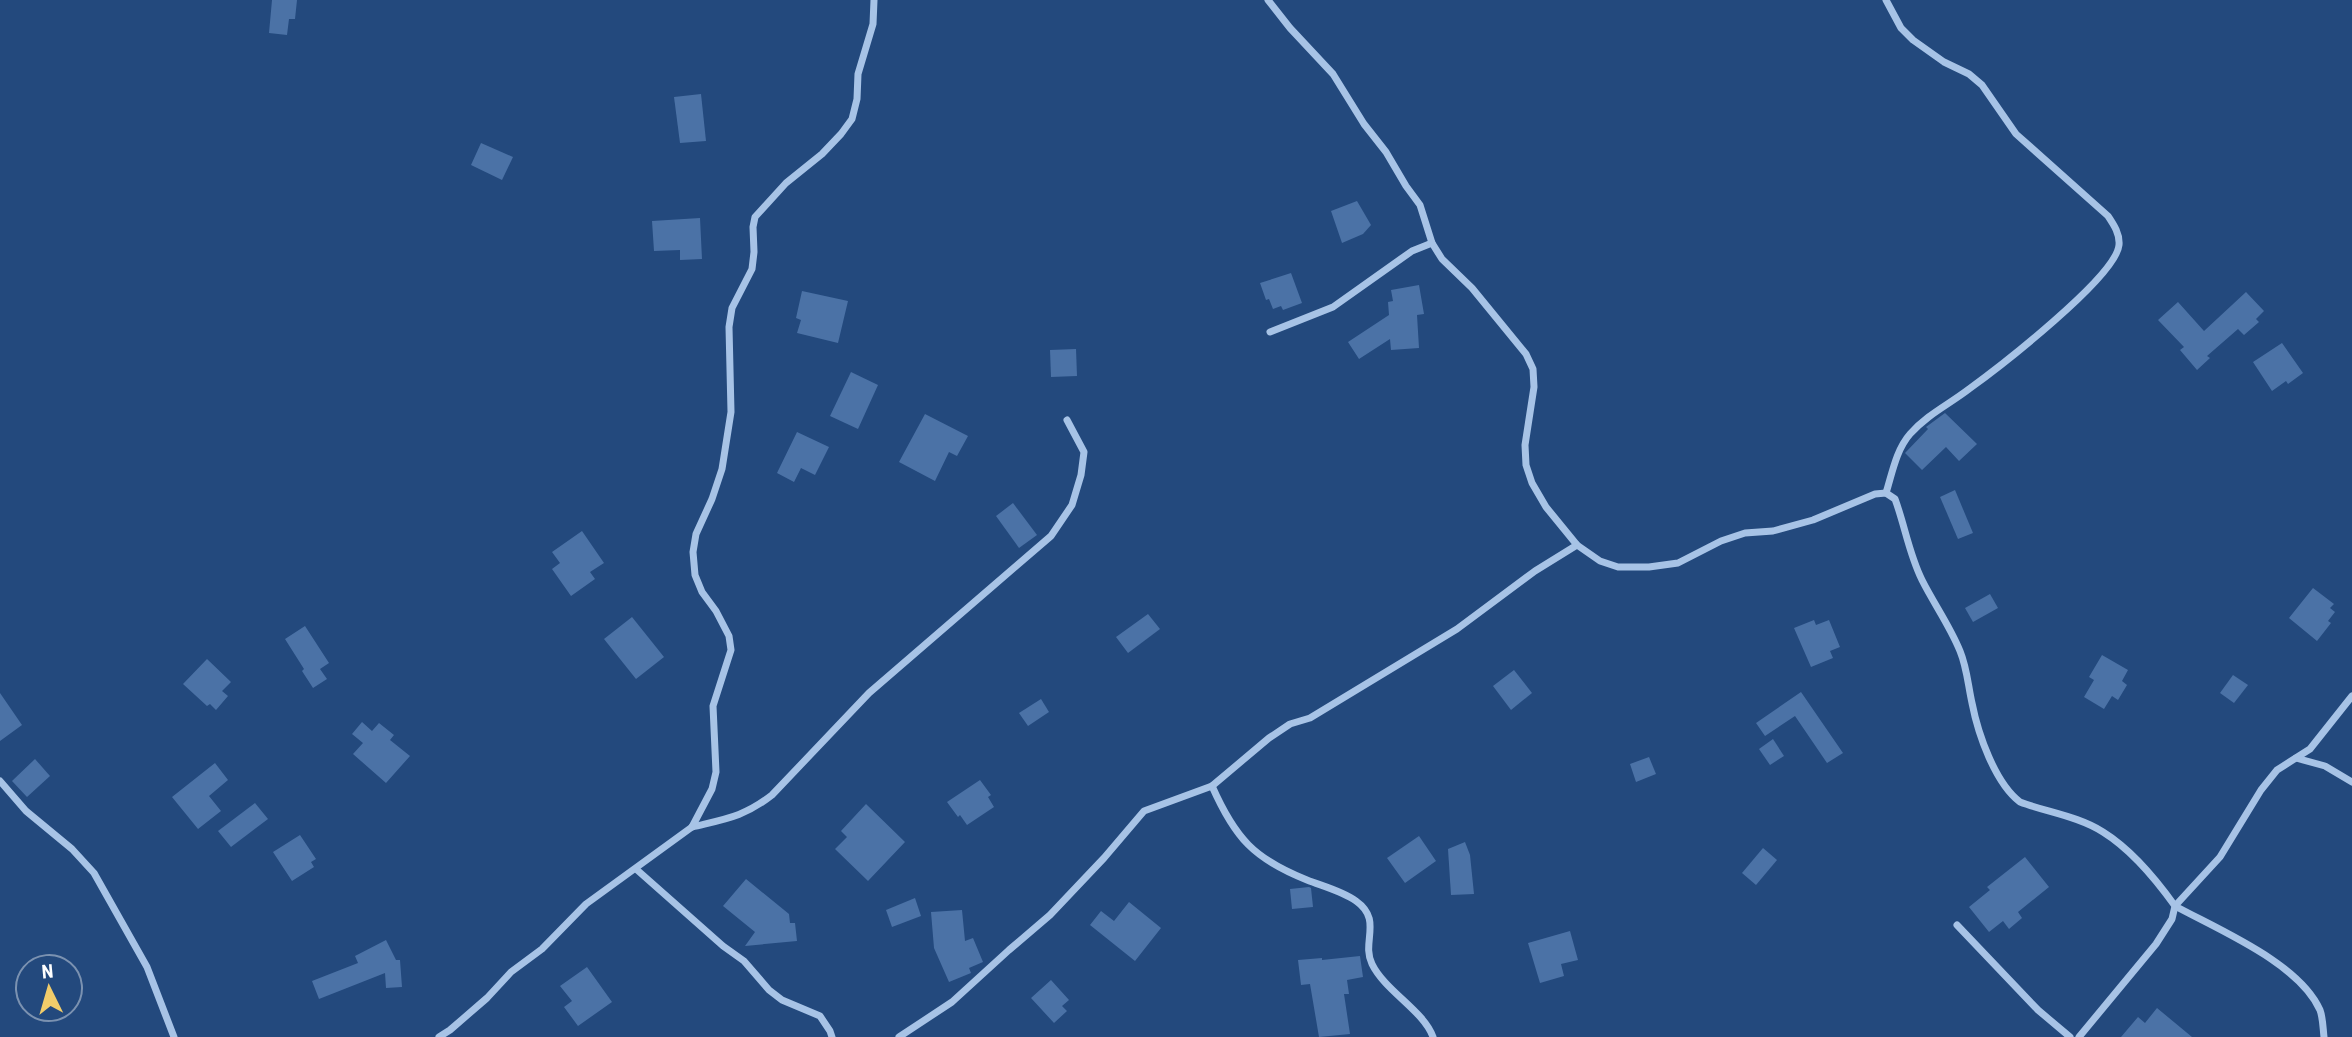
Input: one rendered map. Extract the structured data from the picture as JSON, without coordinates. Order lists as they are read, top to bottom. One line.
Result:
{"north":"top"}
